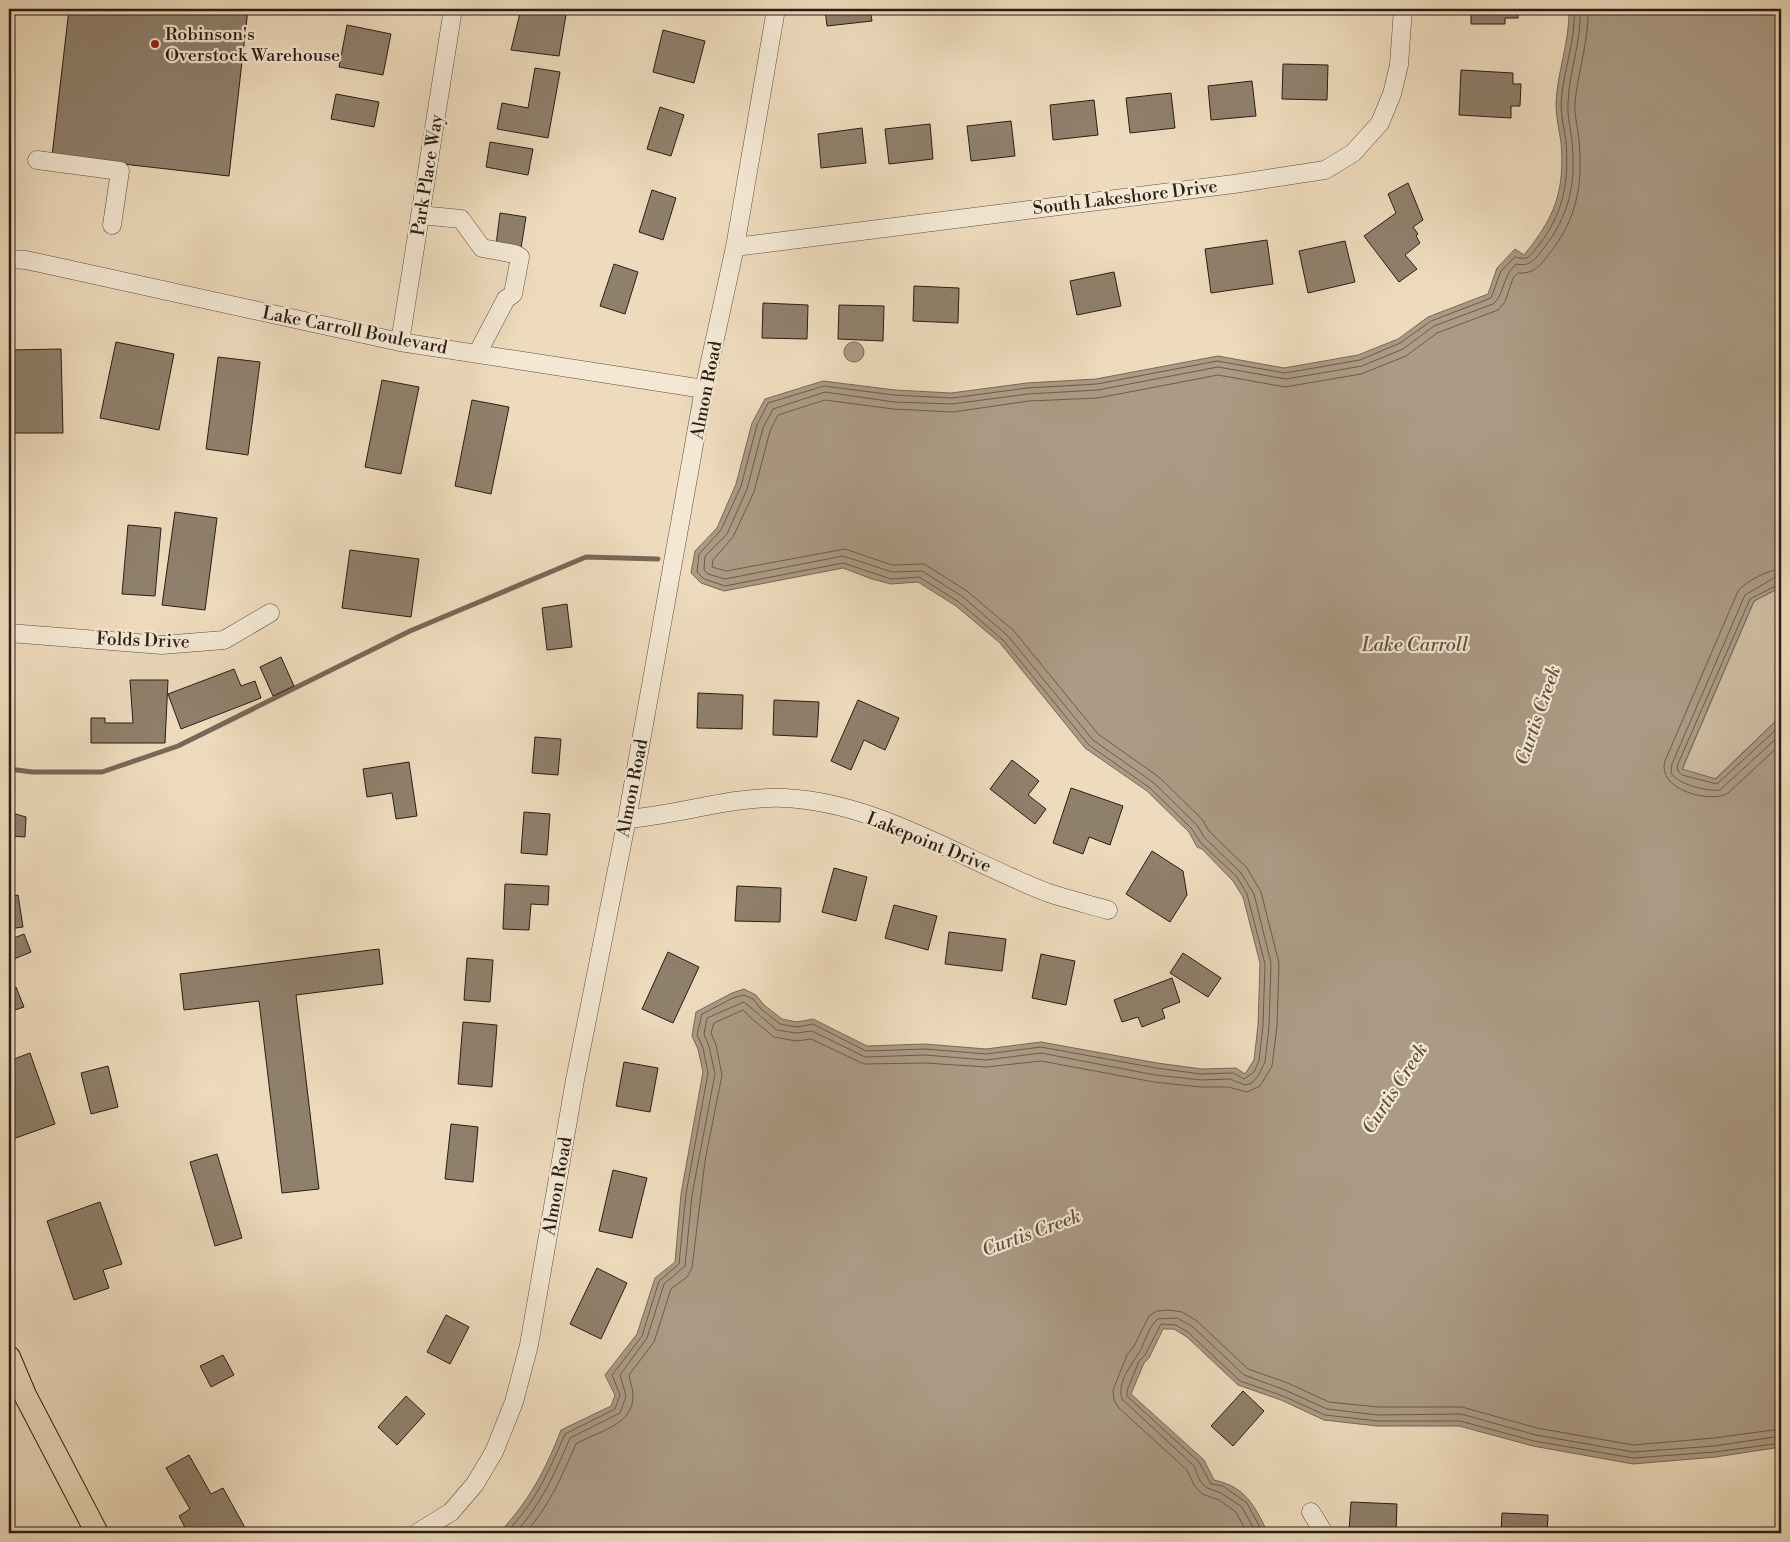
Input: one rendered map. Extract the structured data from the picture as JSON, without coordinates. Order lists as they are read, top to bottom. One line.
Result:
{"streets":{"street":["Park Place Way","South Lakeshore Drive","Lake Carroll Boulevard","Almon Road","Folds Drive","Lakepoint Drive"]},"crossings":[["Park Place Way","Lake Carroll Boulevard"],["South Lakeshore Drive","Almon Road"],["Lake Carroll Boulevard","Almon Road"],["Almon Road","Lakepoint Drive"]],"water":["Lake Carroll","Curtis Creek"],"places":["Robinson's Overstock Warehouse"]}
